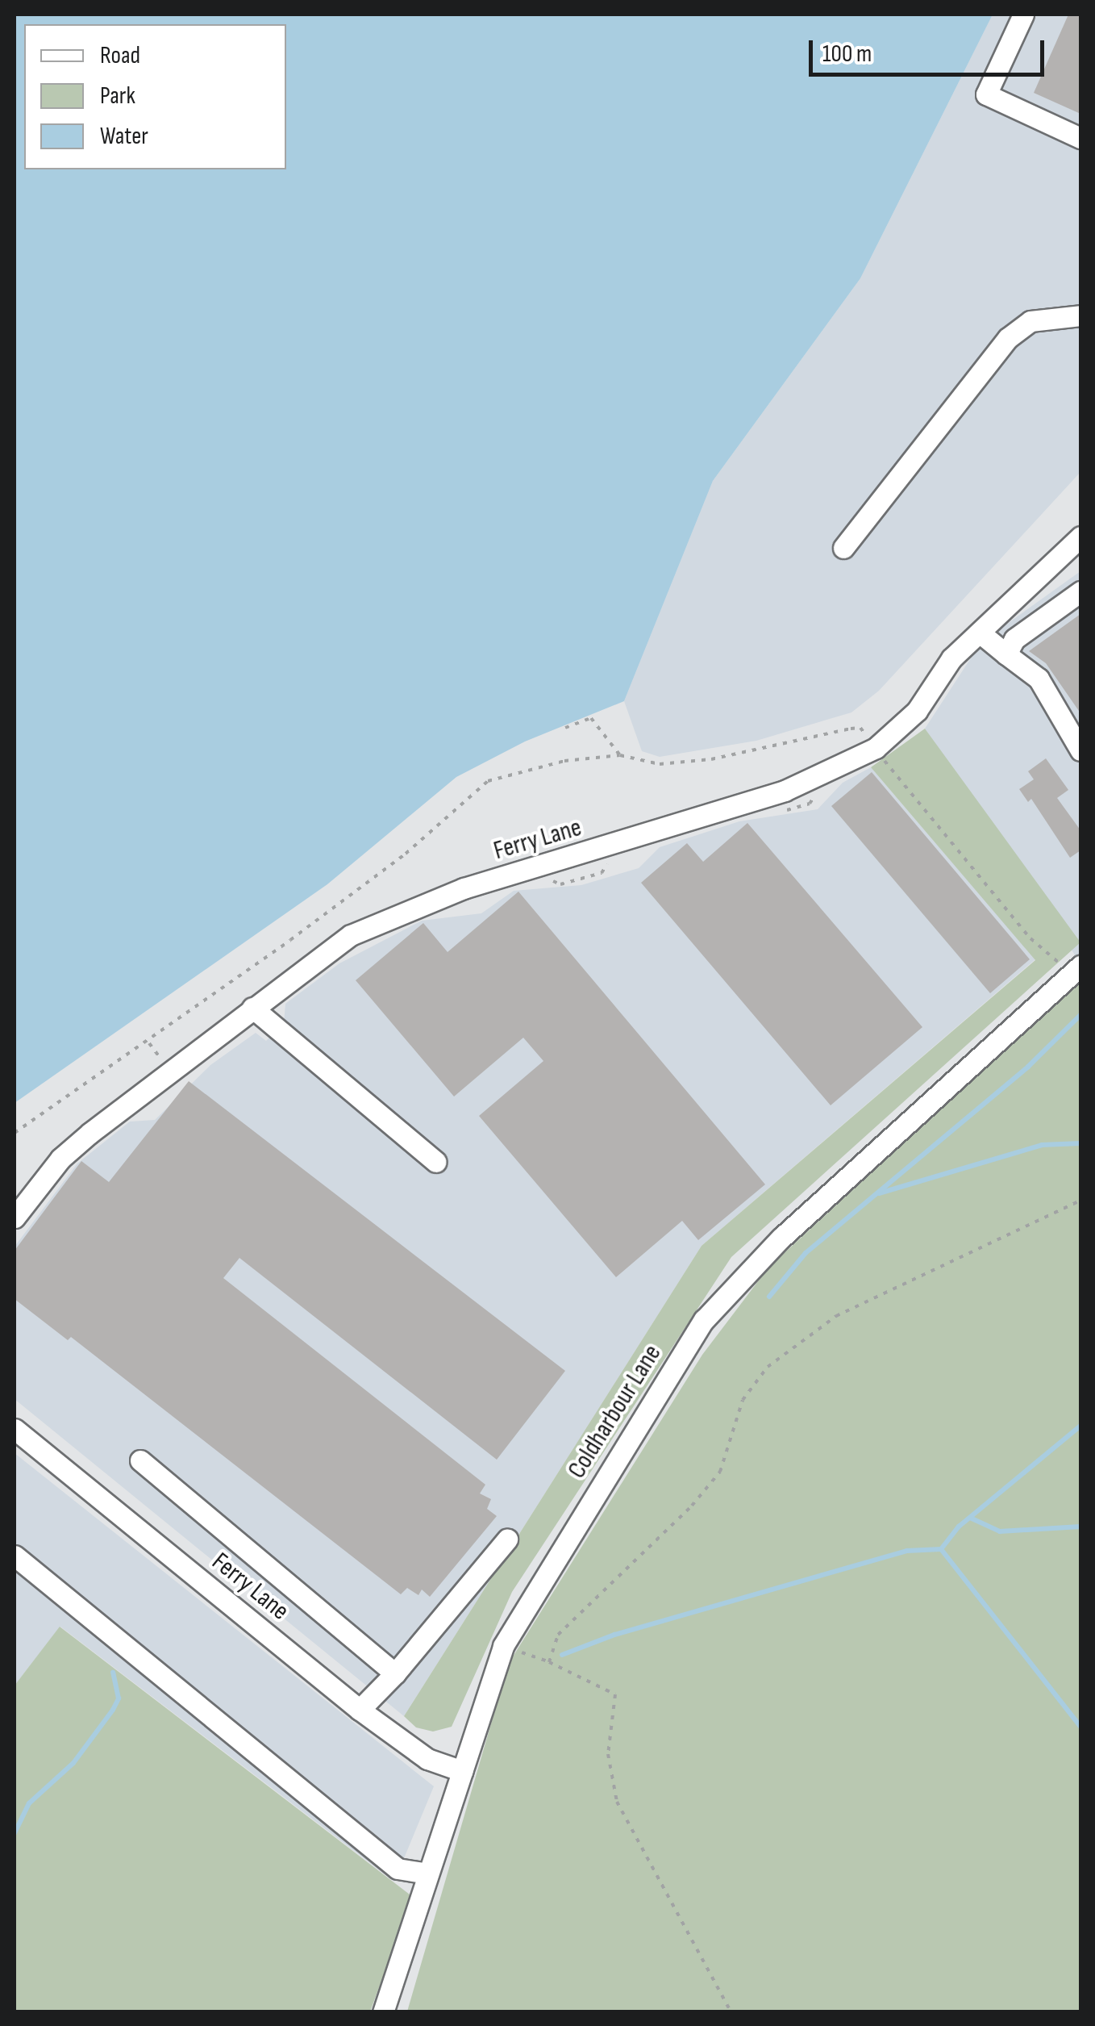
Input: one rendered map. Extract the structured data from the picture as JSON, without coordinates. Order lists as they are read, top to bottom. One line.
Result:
{"streets":{"street":["Ferry Lane","Coldharbour Lane"]},"crossings":[["Ferry Lane","Coldharbour Lane"]],"legend":["Road","Park","Water"],"scale_bar":"100 m"}
